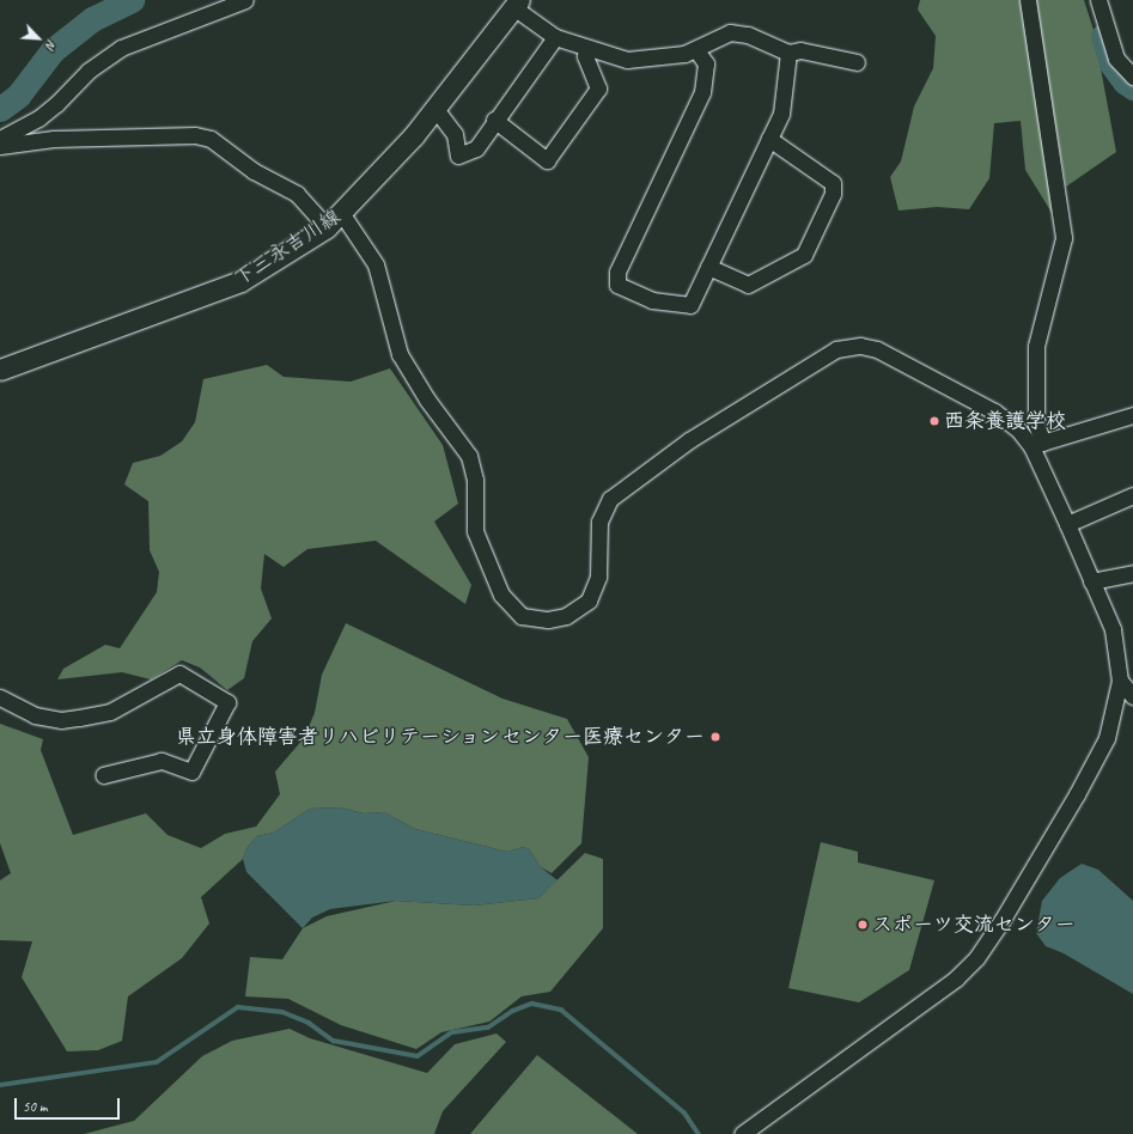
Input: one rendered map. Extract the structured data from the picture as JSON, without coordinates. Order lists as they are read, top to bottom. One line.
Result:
{"streets":{"main road":["下三永吉川線"]},"places":["西条養護学校","県立身体障害者リハビリテーションセンター医療センター","スポーツ交流センター"],"scale_bar":"50 m","north":"bottom right"}
